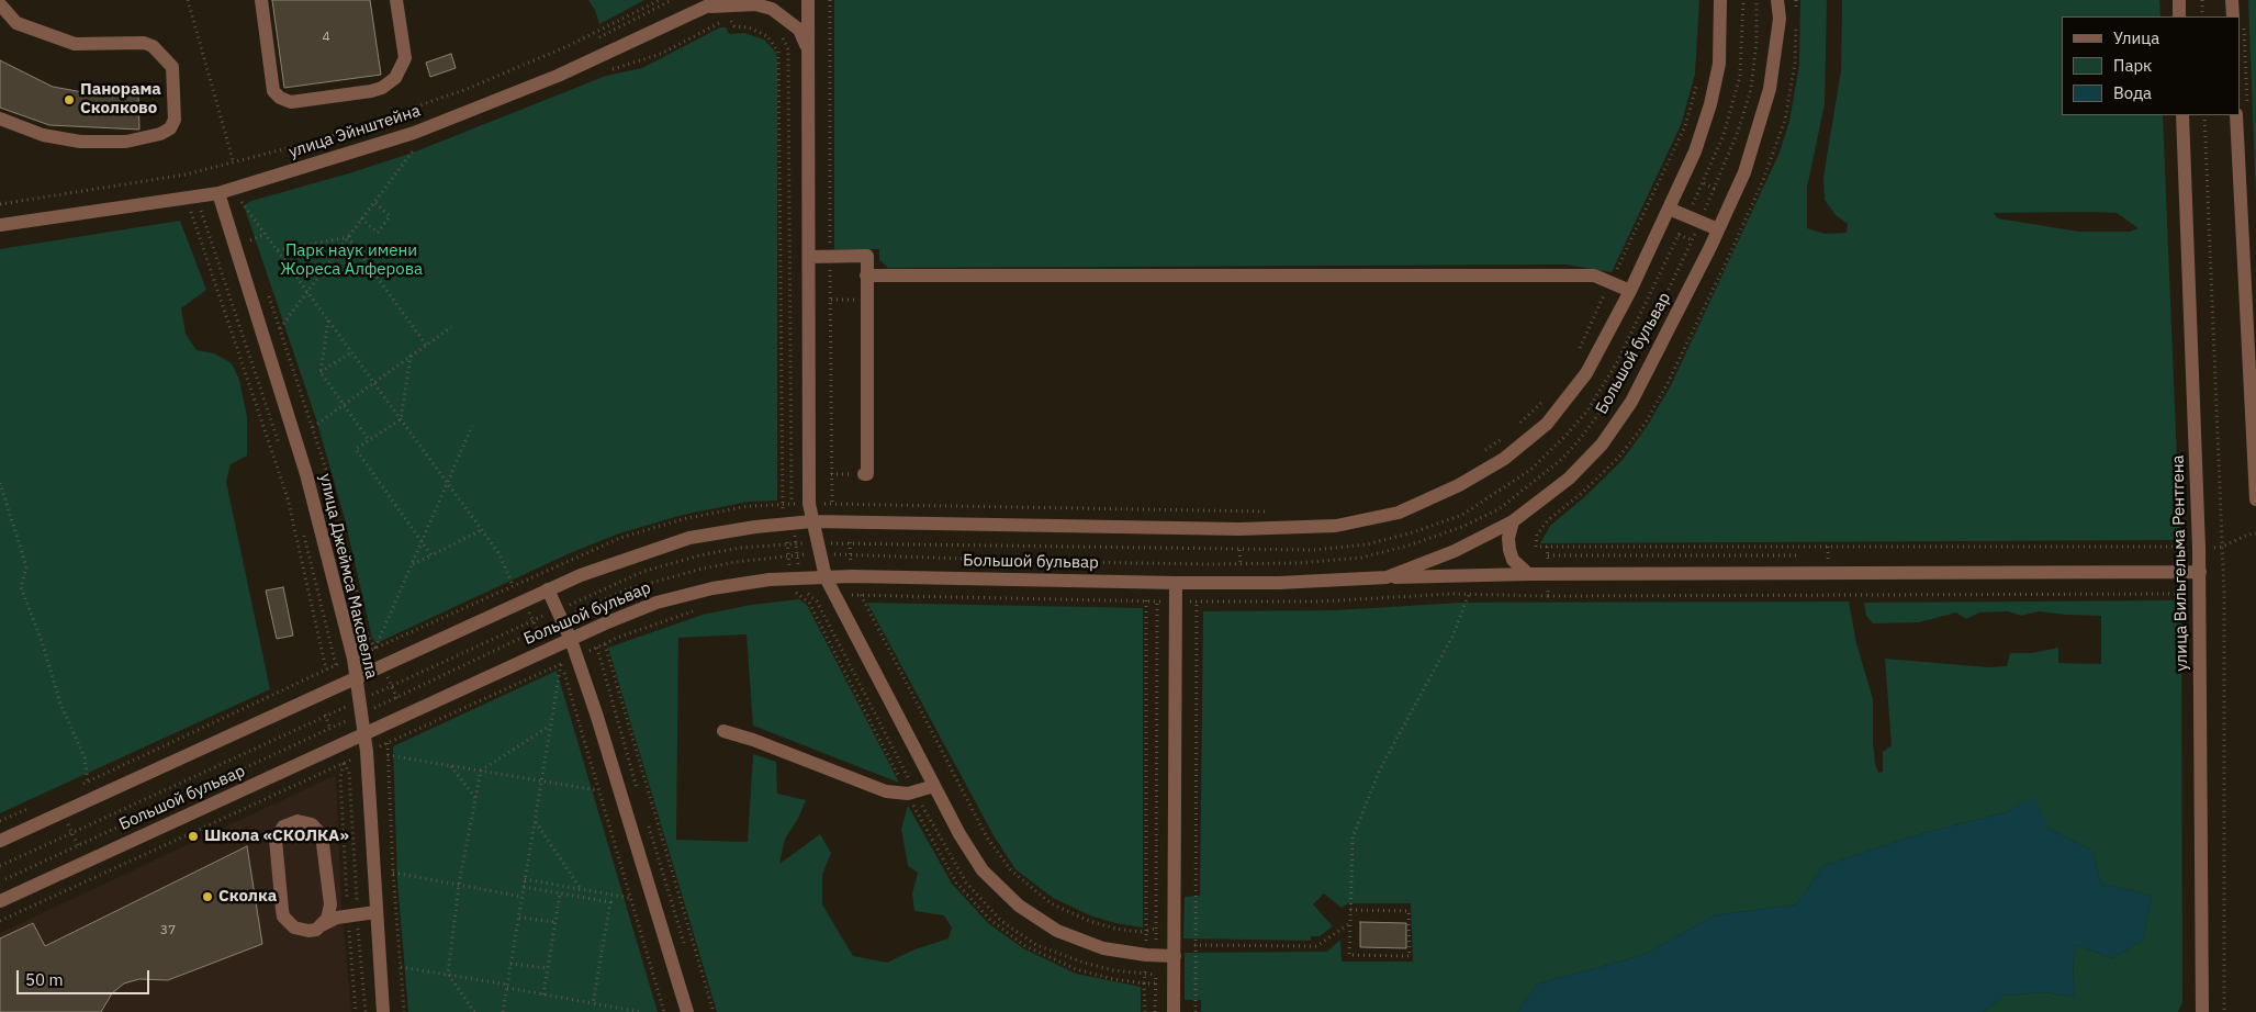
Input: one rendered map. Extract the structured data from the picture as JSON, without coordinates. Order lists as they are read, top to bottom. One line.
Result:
{"streets":{"street":["улица Эйнштейна","Большой бульвар","улица Вильгельма Рентгена","улица Джеймса Максвелла"]},"crossings":[["улица Эйнштейна","улица Джеймса Максвелла"],["Большой бульвар","улица Джеймса Максвелла"]],"parks":["Парк наук имени Жореса Алферова"],"places":["Панорама Сколково","Школа «СКОЛКА»","Сколка"],"house_numbers":["4","37"],"legend":["Улица","Парк","Вода"],"scale_bar":"50 m"}
